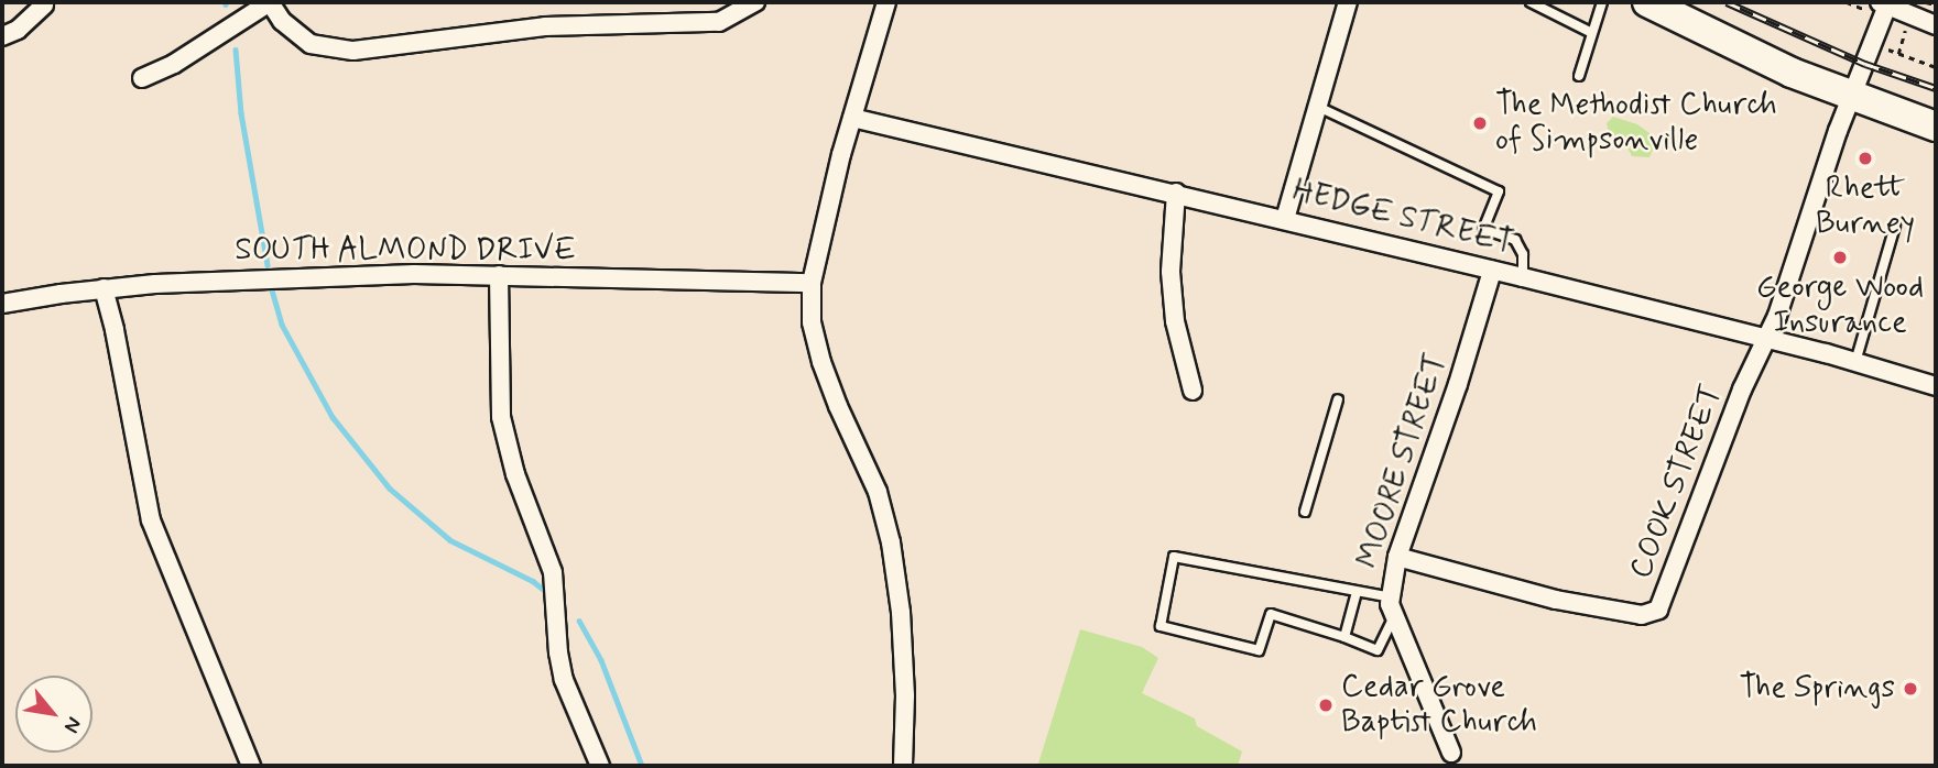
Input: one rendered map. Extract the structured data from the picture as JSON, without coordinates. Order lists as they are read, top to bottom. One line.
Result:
{"streets":{"street":["HEDGE STREET","SOUTH ALMOND DRIVE","MOORE STREET","COOK STREET"]},"crossings":[["HEDGE STREET","MOORE STREET"],["HEDGE STREET","COOK STREET"],["MOORE STREET","COOK STREET"]],"places":["The Methodist Church of Simpsonville","Rhett Burney","George Wood Insurance","The Springs","Cedar Grove Baptist Church"],"north":"bottom right"}
